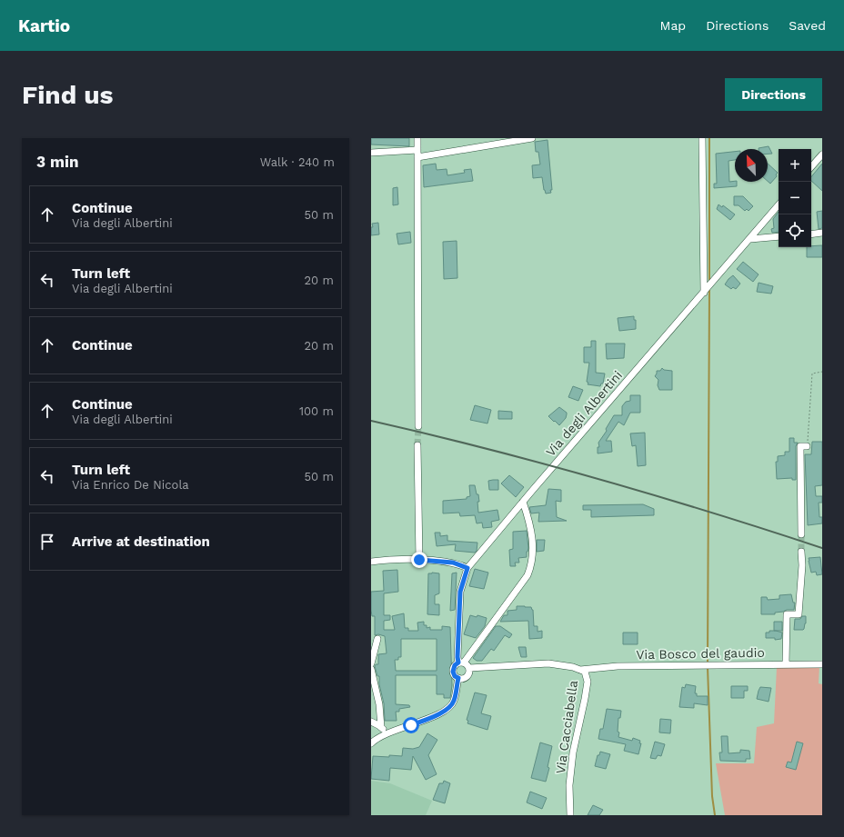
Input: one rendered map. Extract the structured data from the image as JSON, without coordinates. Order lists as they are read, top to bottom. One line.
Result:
{"streets":{"street":["Via degli Albertini","Via Bosco del gaudio","Via Cacciabella"]},"crossings":[["Via degli Albertini","Via Cacciabella"],["Via Bosco del gaudio","Via Cacciabella"]],"north":"top left","page":{"header":"Kartio","nav":["Map","Directions","Saved"],"buttons":"Directions","title":"Find us","heading":["3 min","Walk · 240 m"],"map_buttons":["+","−"],"list":[["Continue","Via degli Albertini","50 m"],["Turn left","Via degli Albertini","20 m"],["Continue","20 m"],["Continue","Via degli Albertini","100 m"],["Turn left","Via Enrico De Nicola","50 m"],"Arrive at destination"]}}
